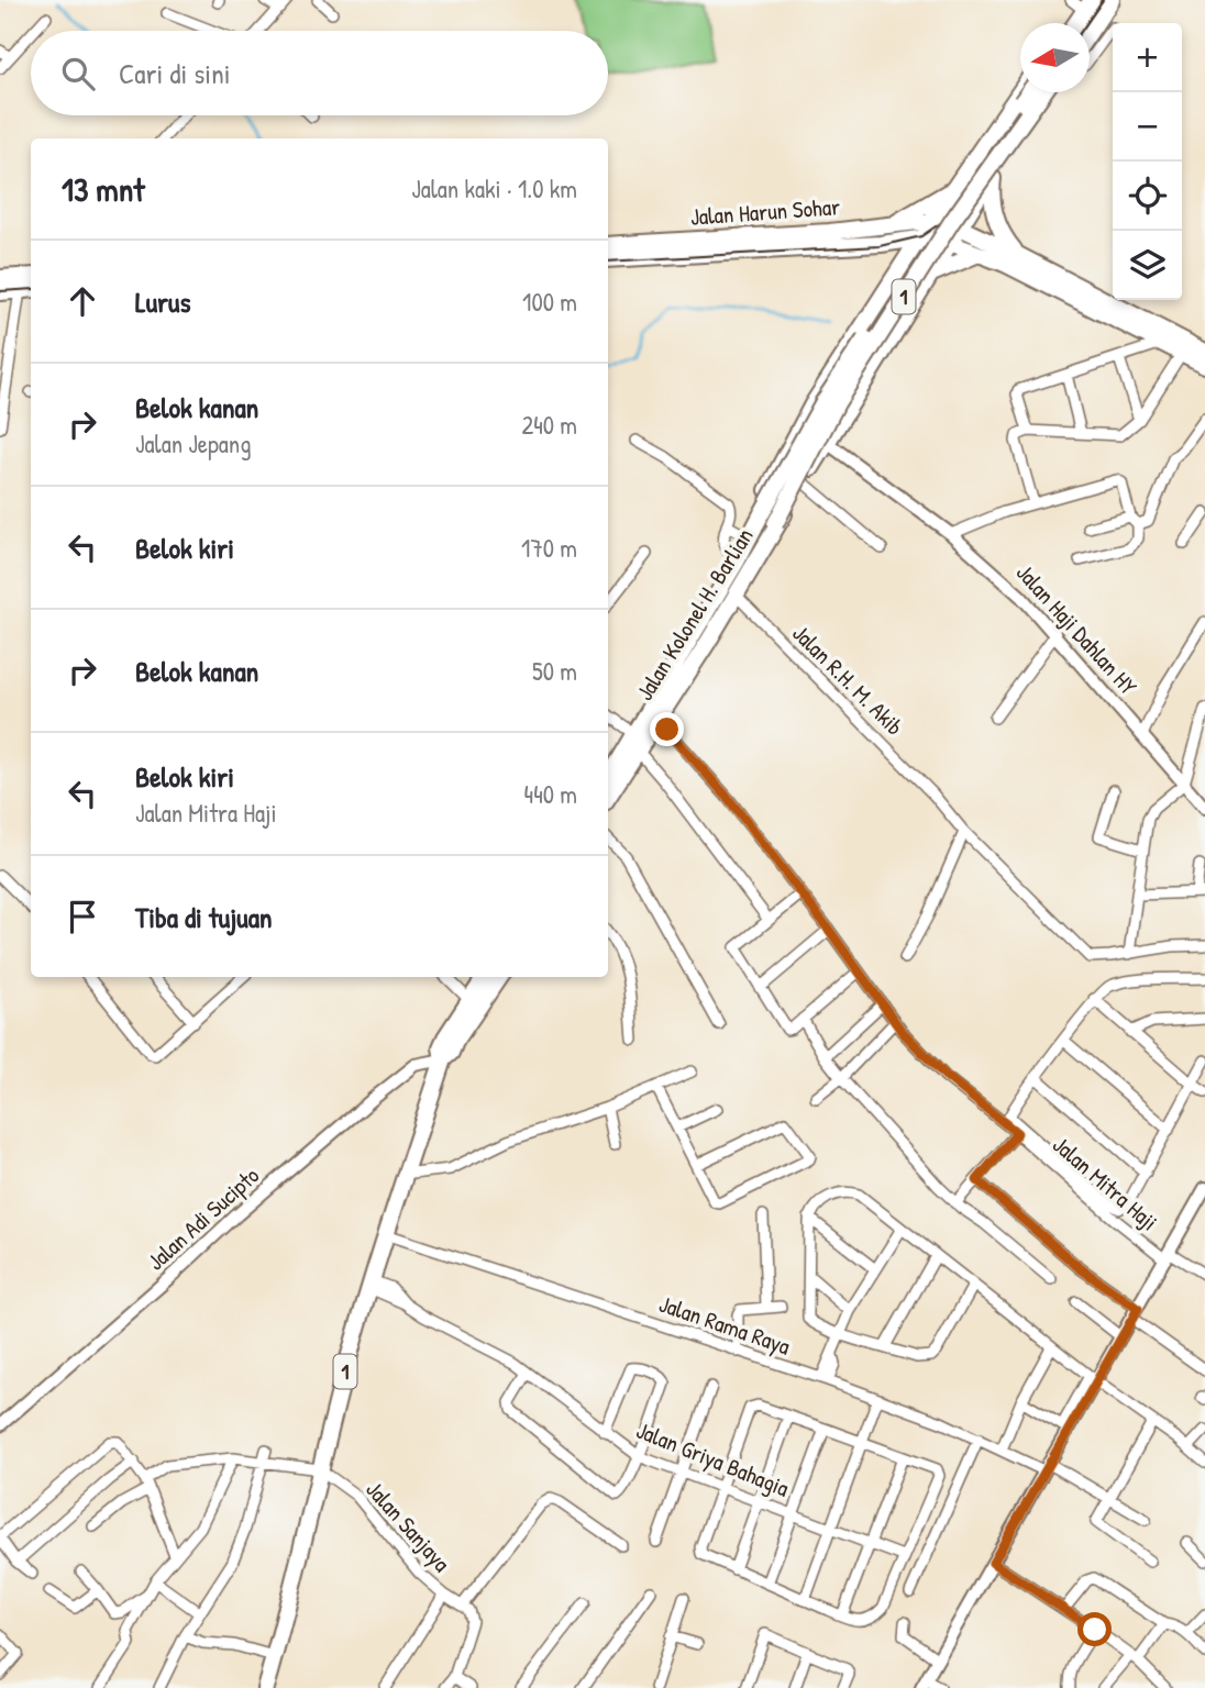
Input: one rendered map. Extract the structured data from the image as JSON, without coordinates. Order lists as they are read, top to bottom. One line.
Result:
{"streets":{"highway":["Jalan Harun Sohar","1","Jalan Kolonel H. Barlian"],"street":["Jalan Haji Dahlan HY","Jalan R.H. M. Akib","Jalan Mitra Haji","Jalan Adi Sucipto","Jalan Rama Raya","Jalan Griya Bahagia","Jalan Sanjaya"]},"crossings":[["Jalan Harun Sohar","1"],["1","Jalan Kolonel H. Barlian"],["1","Jalan Haji Dahlan HY"],["1","Jalan Adi Sucipto"],["1","Jalan Rama Raya"],["1","Jalan Griya Bahagia"],["1","Jalan Sanjaya"],["Jalan Kolonel H. Barlian","Jalan R.H. M. Akib"],["Jalan Kolonel H. Barlian","Jalan Mitra Haji"]],"north":"left","page":{"map_buttons":["+","−"],"search":"Cari di sini","heading":["13 mnt","Jalan kaki · 1.0 km"],"list":[["Lurus","100 m"],["Belok kanan","Jalan Jepang","240 m"],["Belok kiri","170 m"],["Belok kanan","50 m"],["Belok kiri","Jalan Mitra Haji","440 m"],"Tiba di tujuan"]}}
